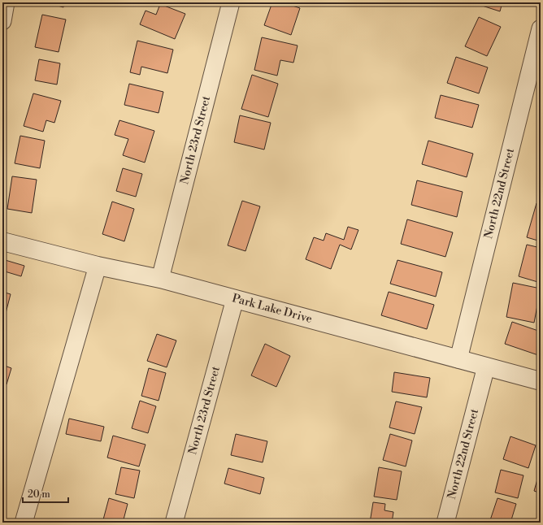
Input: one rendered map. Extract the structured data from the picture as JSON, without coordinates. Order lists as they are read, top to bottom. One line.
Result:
{"streets":{"street":["North 23rd Street","North 22nd Street","Park Lake Drive"]},"crossings":[["North 23rd Street","Park Lake Drive"],["North 22nd Street","Park Lake Drive"]],"scale_bar":"20 m"}
